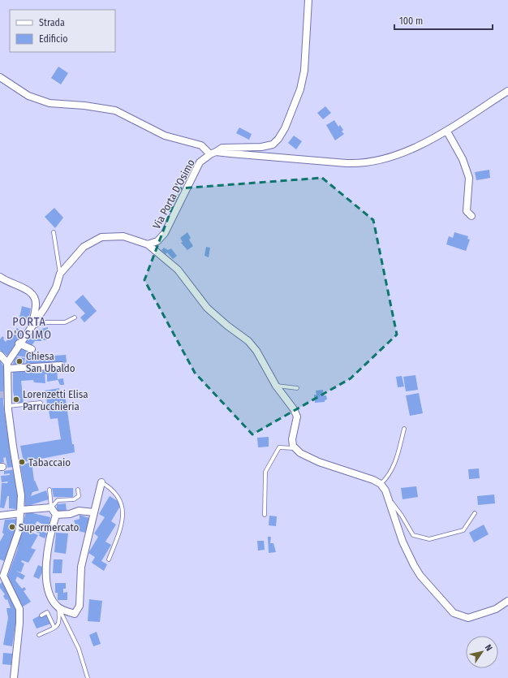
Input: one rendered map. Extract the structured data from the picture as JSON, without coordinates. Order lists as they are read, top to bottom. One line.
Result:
{"streets":{"street":["Via Porta D'Osimo"]},"districts":["PORTA D'OSIMO"],"places":["Chiesa San Ubaldo","Lorenzetti Elisa Parrucchieria","Tabaccaio","Supermercato"],"legend":["Strada","Edificio"],"scale_bar":"100 m","north":"top right"}
